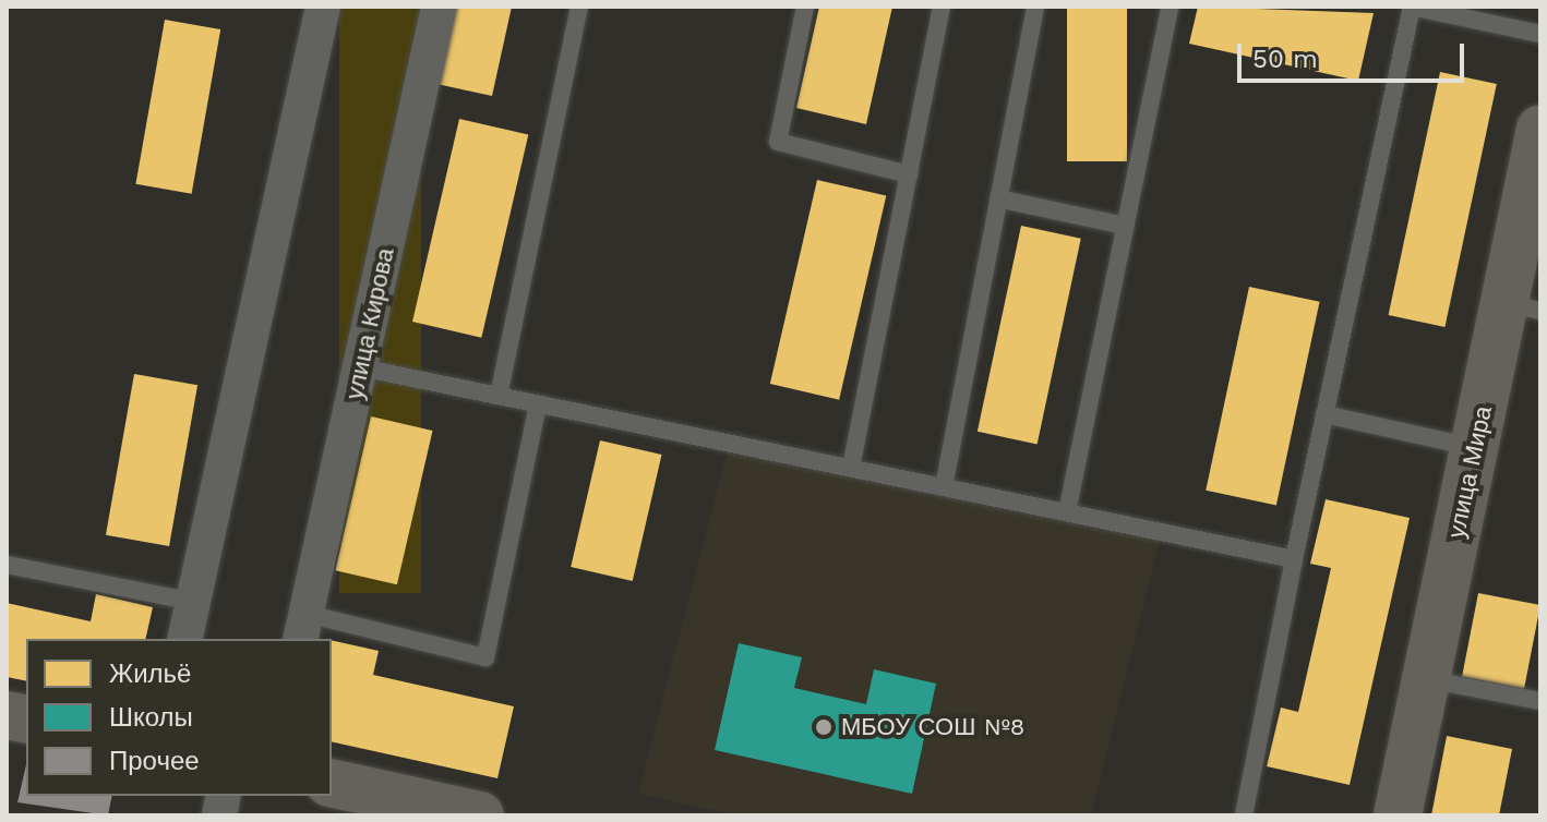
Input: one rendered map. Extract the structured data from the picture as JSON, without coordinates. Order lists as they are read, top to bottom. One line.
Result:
{"streets":{"street":["улица Кирова","улица Мира"]},"places":["МБОУ СОШ №8"],"legend":["Жильё","Школы","Прочее"],"scale_bar":"50 m"}
